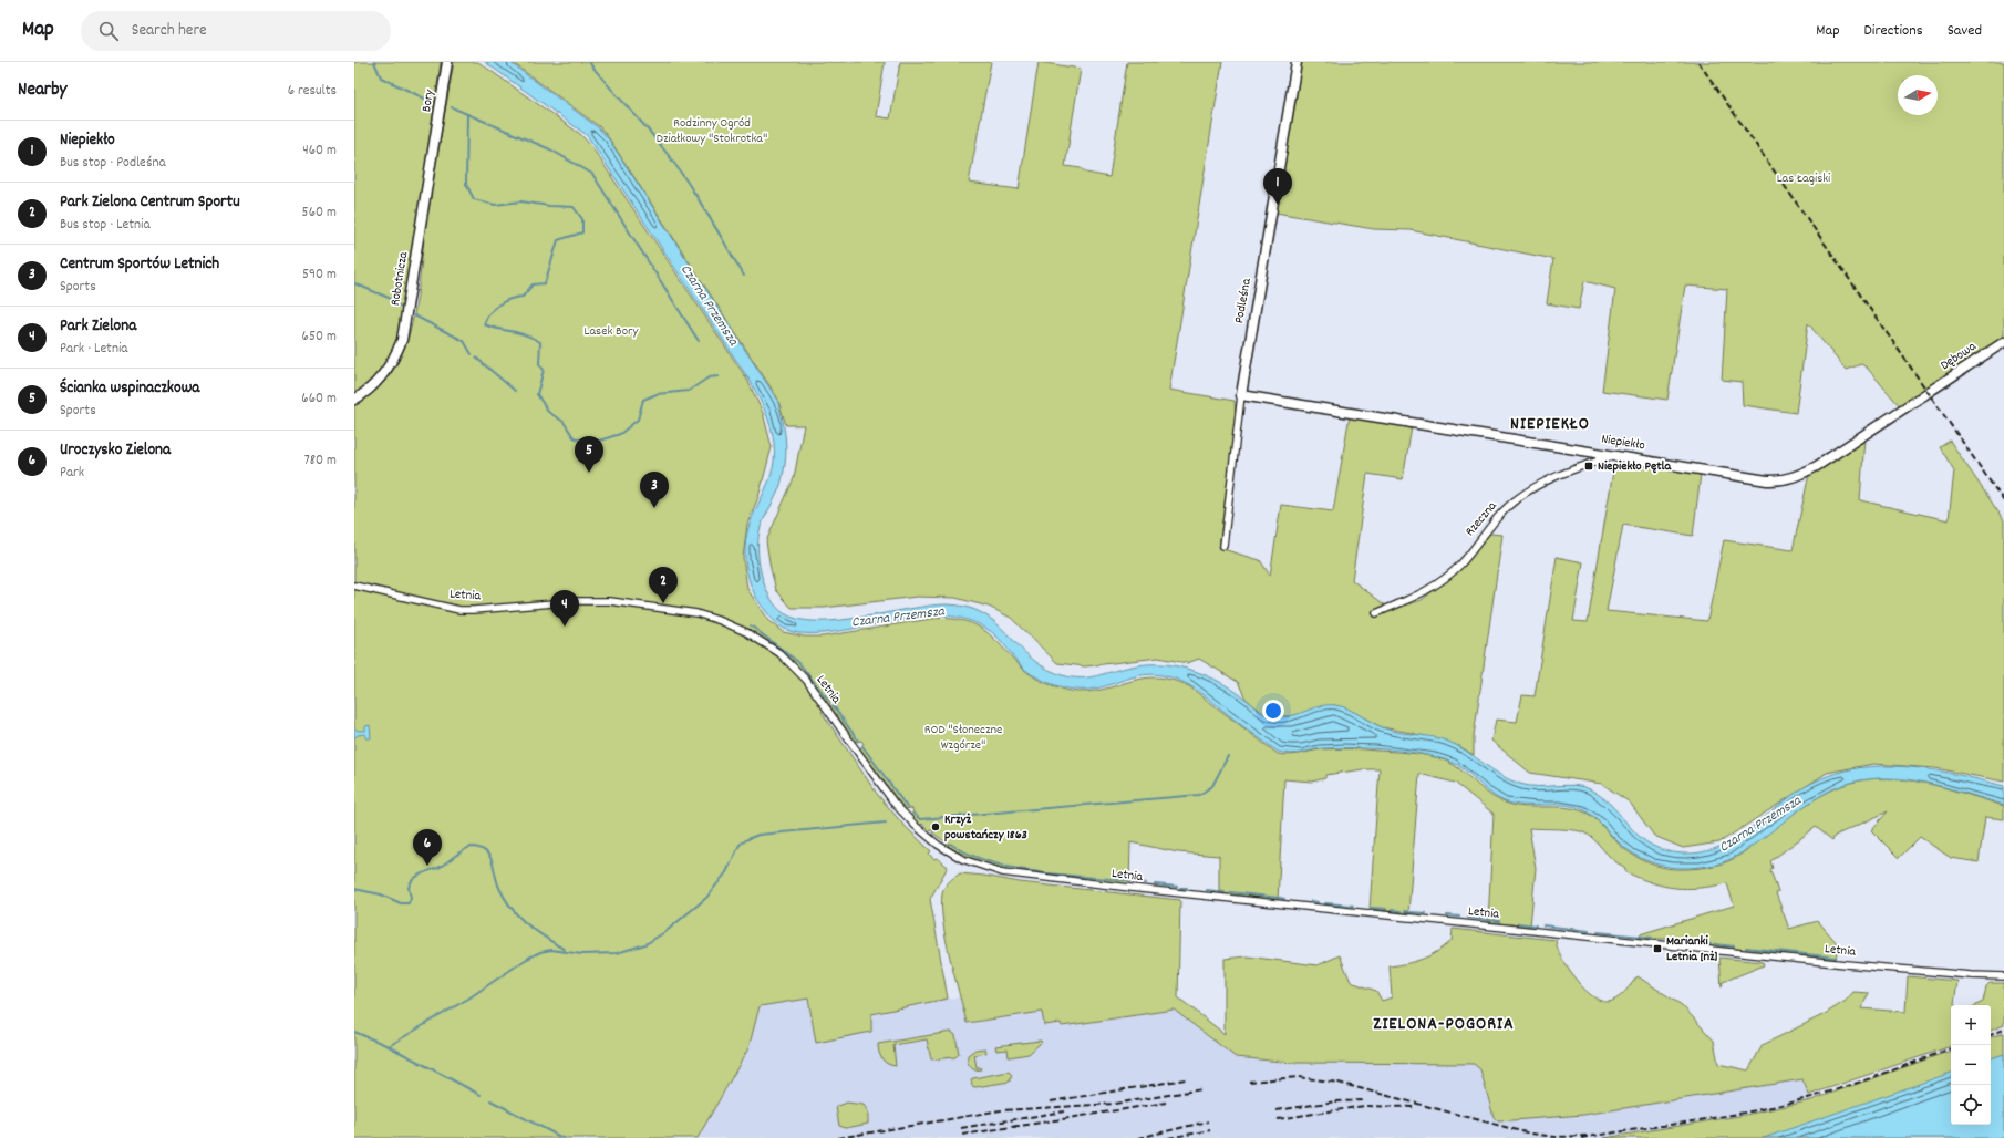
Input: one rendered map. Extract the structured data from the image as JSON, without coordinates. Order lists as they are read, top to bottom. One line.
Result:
{"streets":{"street":["Bory","Robotnicza","Podleśna","Dębowa","Niepiekło","Rzeczna","Letnia"]},"crossings":[["Bory","Robotnicza"],["Podleśna","Niepiekło"],["Dębowa","Niepiekło"],["Niepiekło","Rzeczna"]],"districts":["NIEPIEKŁO","ZIELONA-POGORIA"],"water":["Czarna Przemsza"],"parks":["Rodzinny Ogród Działkowy \"Stokrotka\"","Las Łagiski","Lasek Bory","ROD \"Słoneczne Wzgórze\""],"places":{"transit":["Niepiekło Pętla","Marianki Letnia [nż]"],"other":["Krzyż powstańczy 1863"]},"north":"right","page":{"header":"Map","search":"Search here","nav":["Map","Directions","Saved"],"heading":["Nearby","6 results"],"list":[{"mark":"1","name":"Niepiekło","note":"Bus stop · Podleśna","value":"460 m"},{"mark":"2","name":"Park Zielona Centrum Sportu","note":"Bus stop · Letnia","value":"560 m"},{"mark":"3","name":"Centrum Sportów Letnich","note":"Sports","value":"590 m"},{"mark":"4","name":"Park Zielona","note":"Park · Letnia","value":"650 m"},{"mark":"5","name":"Ścianka wspinaczkowa","note":"Sports","value":"660 m"},{"mark":"6","name":"Uroczysko Zielona","note":"Park","value":"780 m"}],"pins":["1","5","3","2","4","6"],"map_buttons":["+","−"]}}
